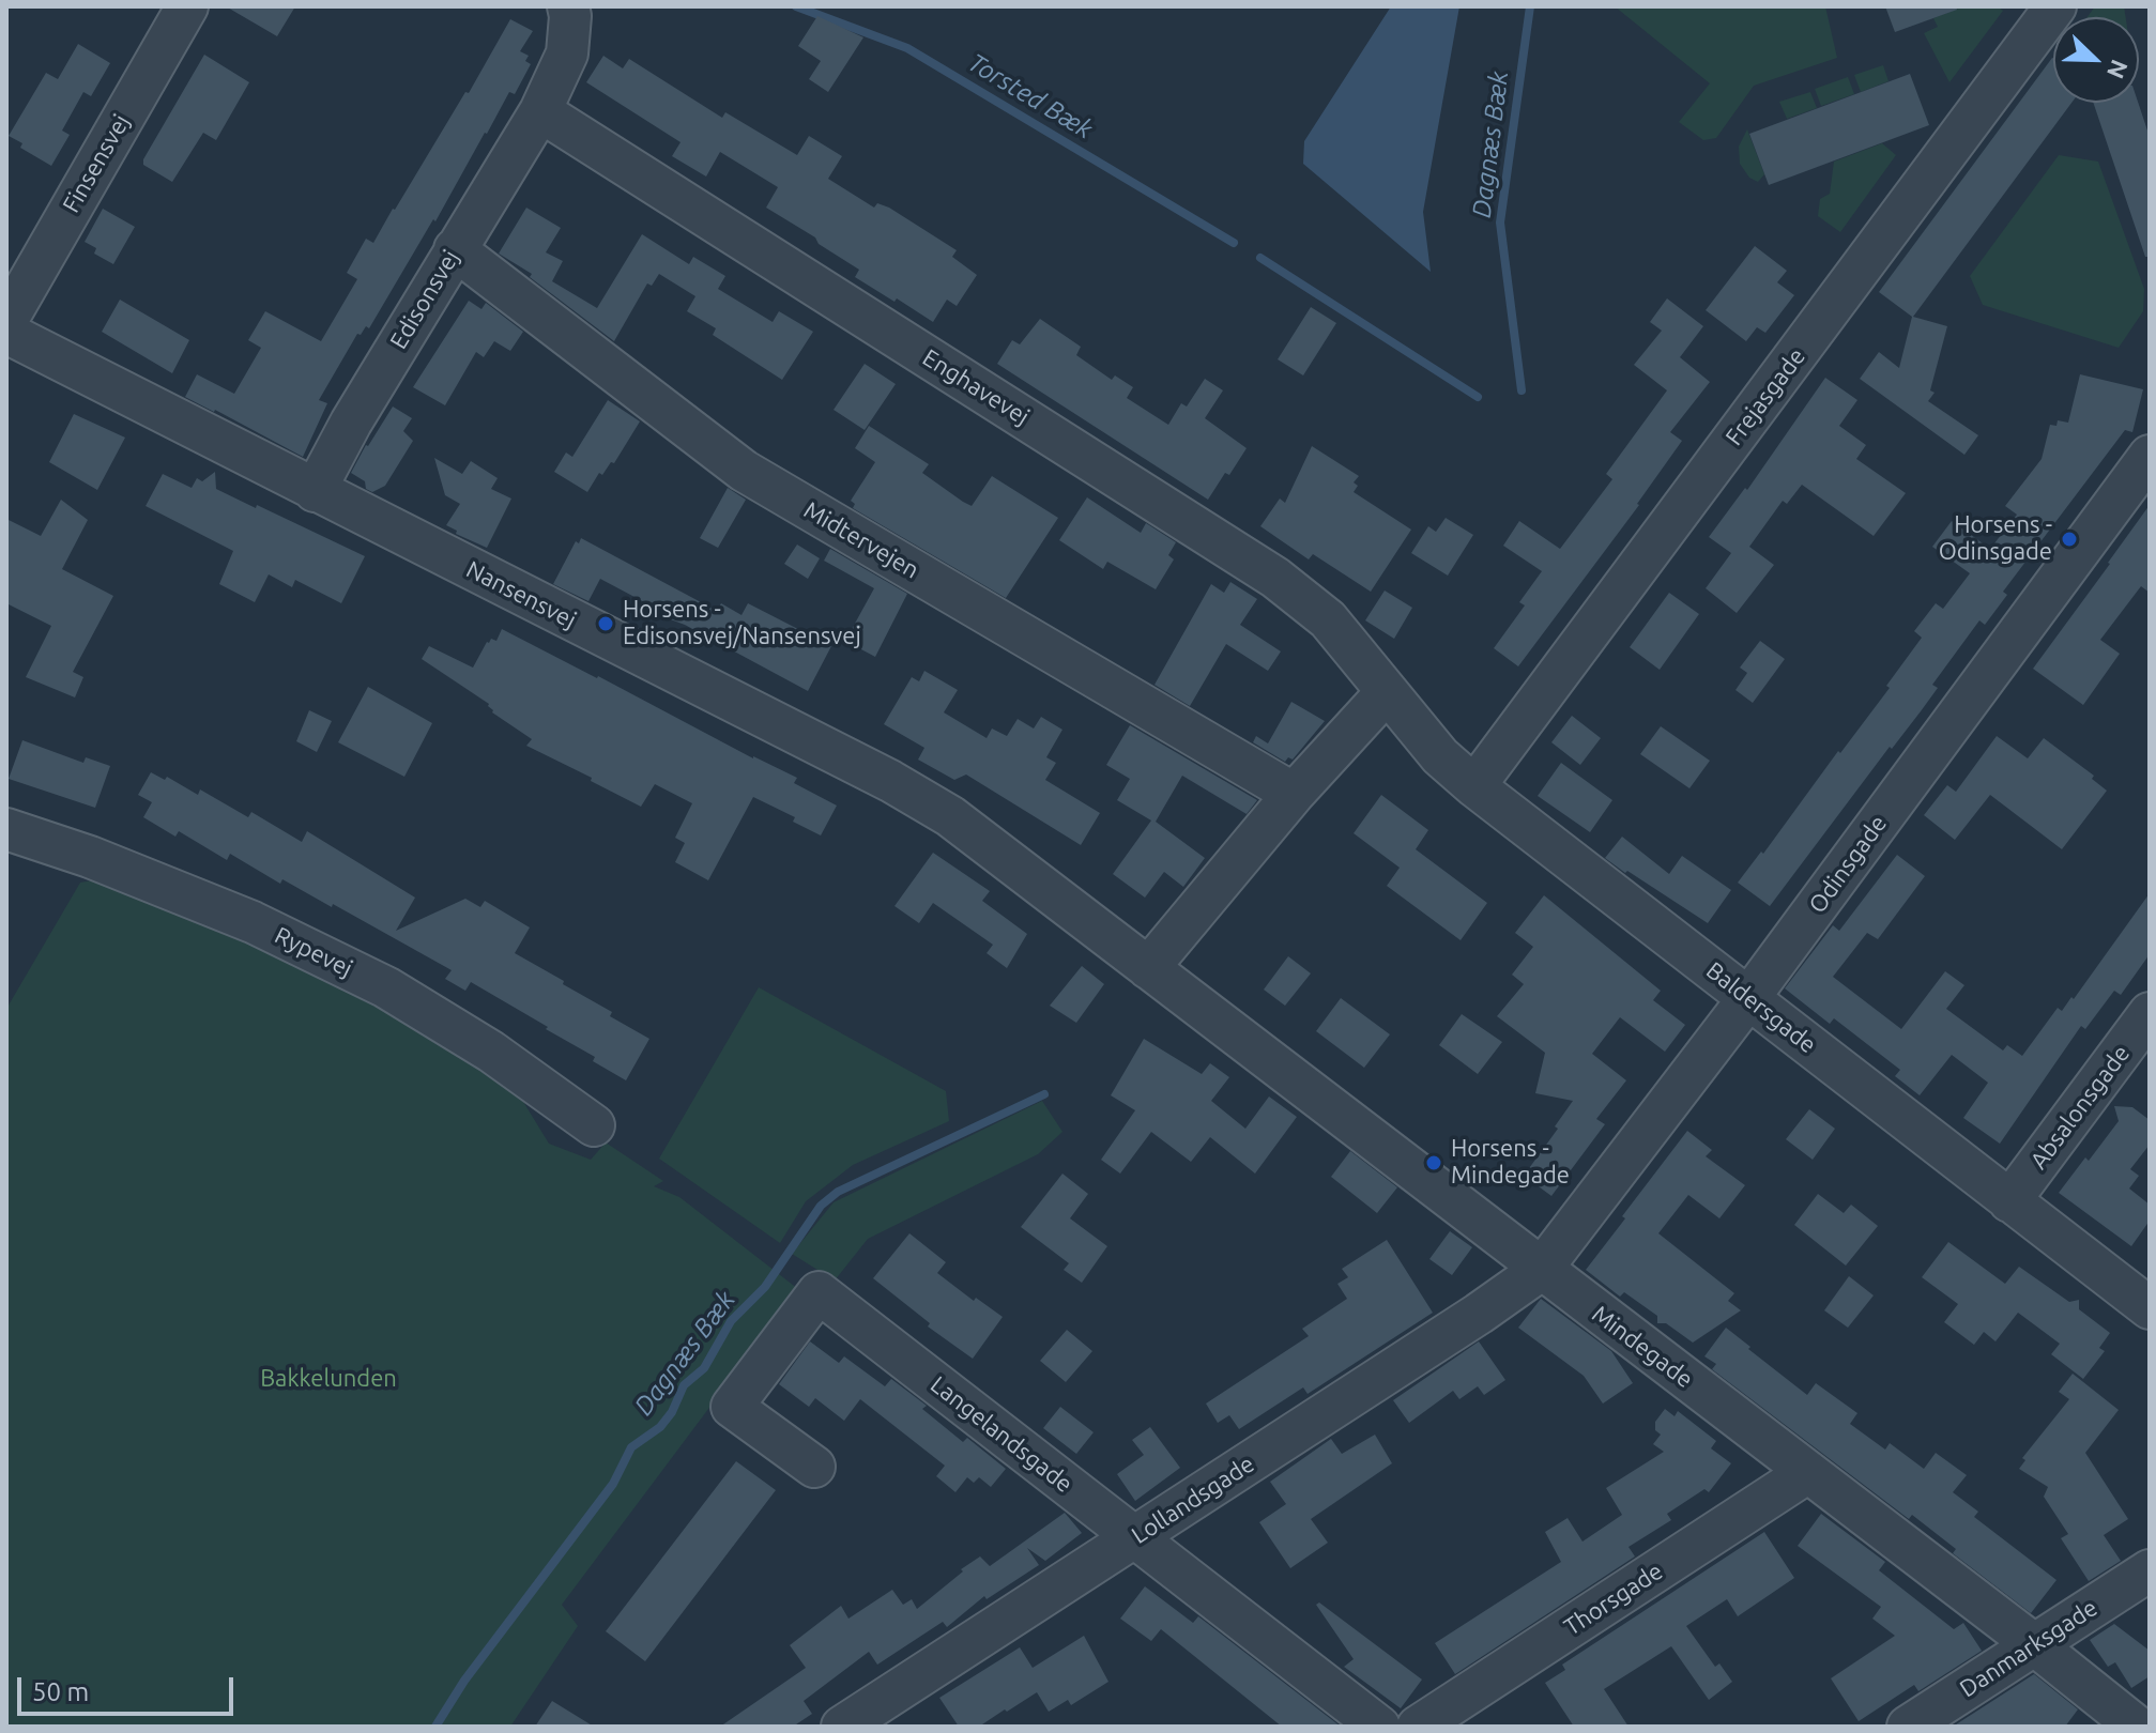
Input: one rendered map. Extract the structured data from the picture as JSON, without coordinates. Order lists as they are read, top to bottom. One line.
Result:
{"streets":{"street":["Finsensvej","Edisonsvej","Enghavevej","Frejasgade","Midtervejen","Nansensvej","Odinsgade","Rypevej","Baldersgade","Absalonsgade","Mindegade","Langelandsgade","Lollandsgade","Thorsgade","Danmarksgade"]},"crossings":[["Edisonsvej","Enghavevej"],["Edisonsvej","Midtervejen"],["Edisonsvej","Nansensvej"],["Enghavevej","Baldersgade"],["Frejasgade","Baldersgade"],["Nansensvej","Mindegade"],["Odinsgade","Baldersgade"],["Odinsgade","Mindegade"],["Odinsgade","Lollandsgade"],["Baldersgade","Absalonsgade"],["Mindegade","Lollandsgade"],["Mindegade","Thorsgade"],["Mindegade","Danmarksgade"],["Langelandsgade","Lollandsgade"]],"water":["Torsted Bæk","Dagnæs Bæk"],"parks":["Bakkelunden"],"places":["Horsens - Odinsgade","Horsens - Edisonsvej/Nansensvej","Horsens - Mindegade"],"scale_bar":"50 m","north":"bottom right"}
